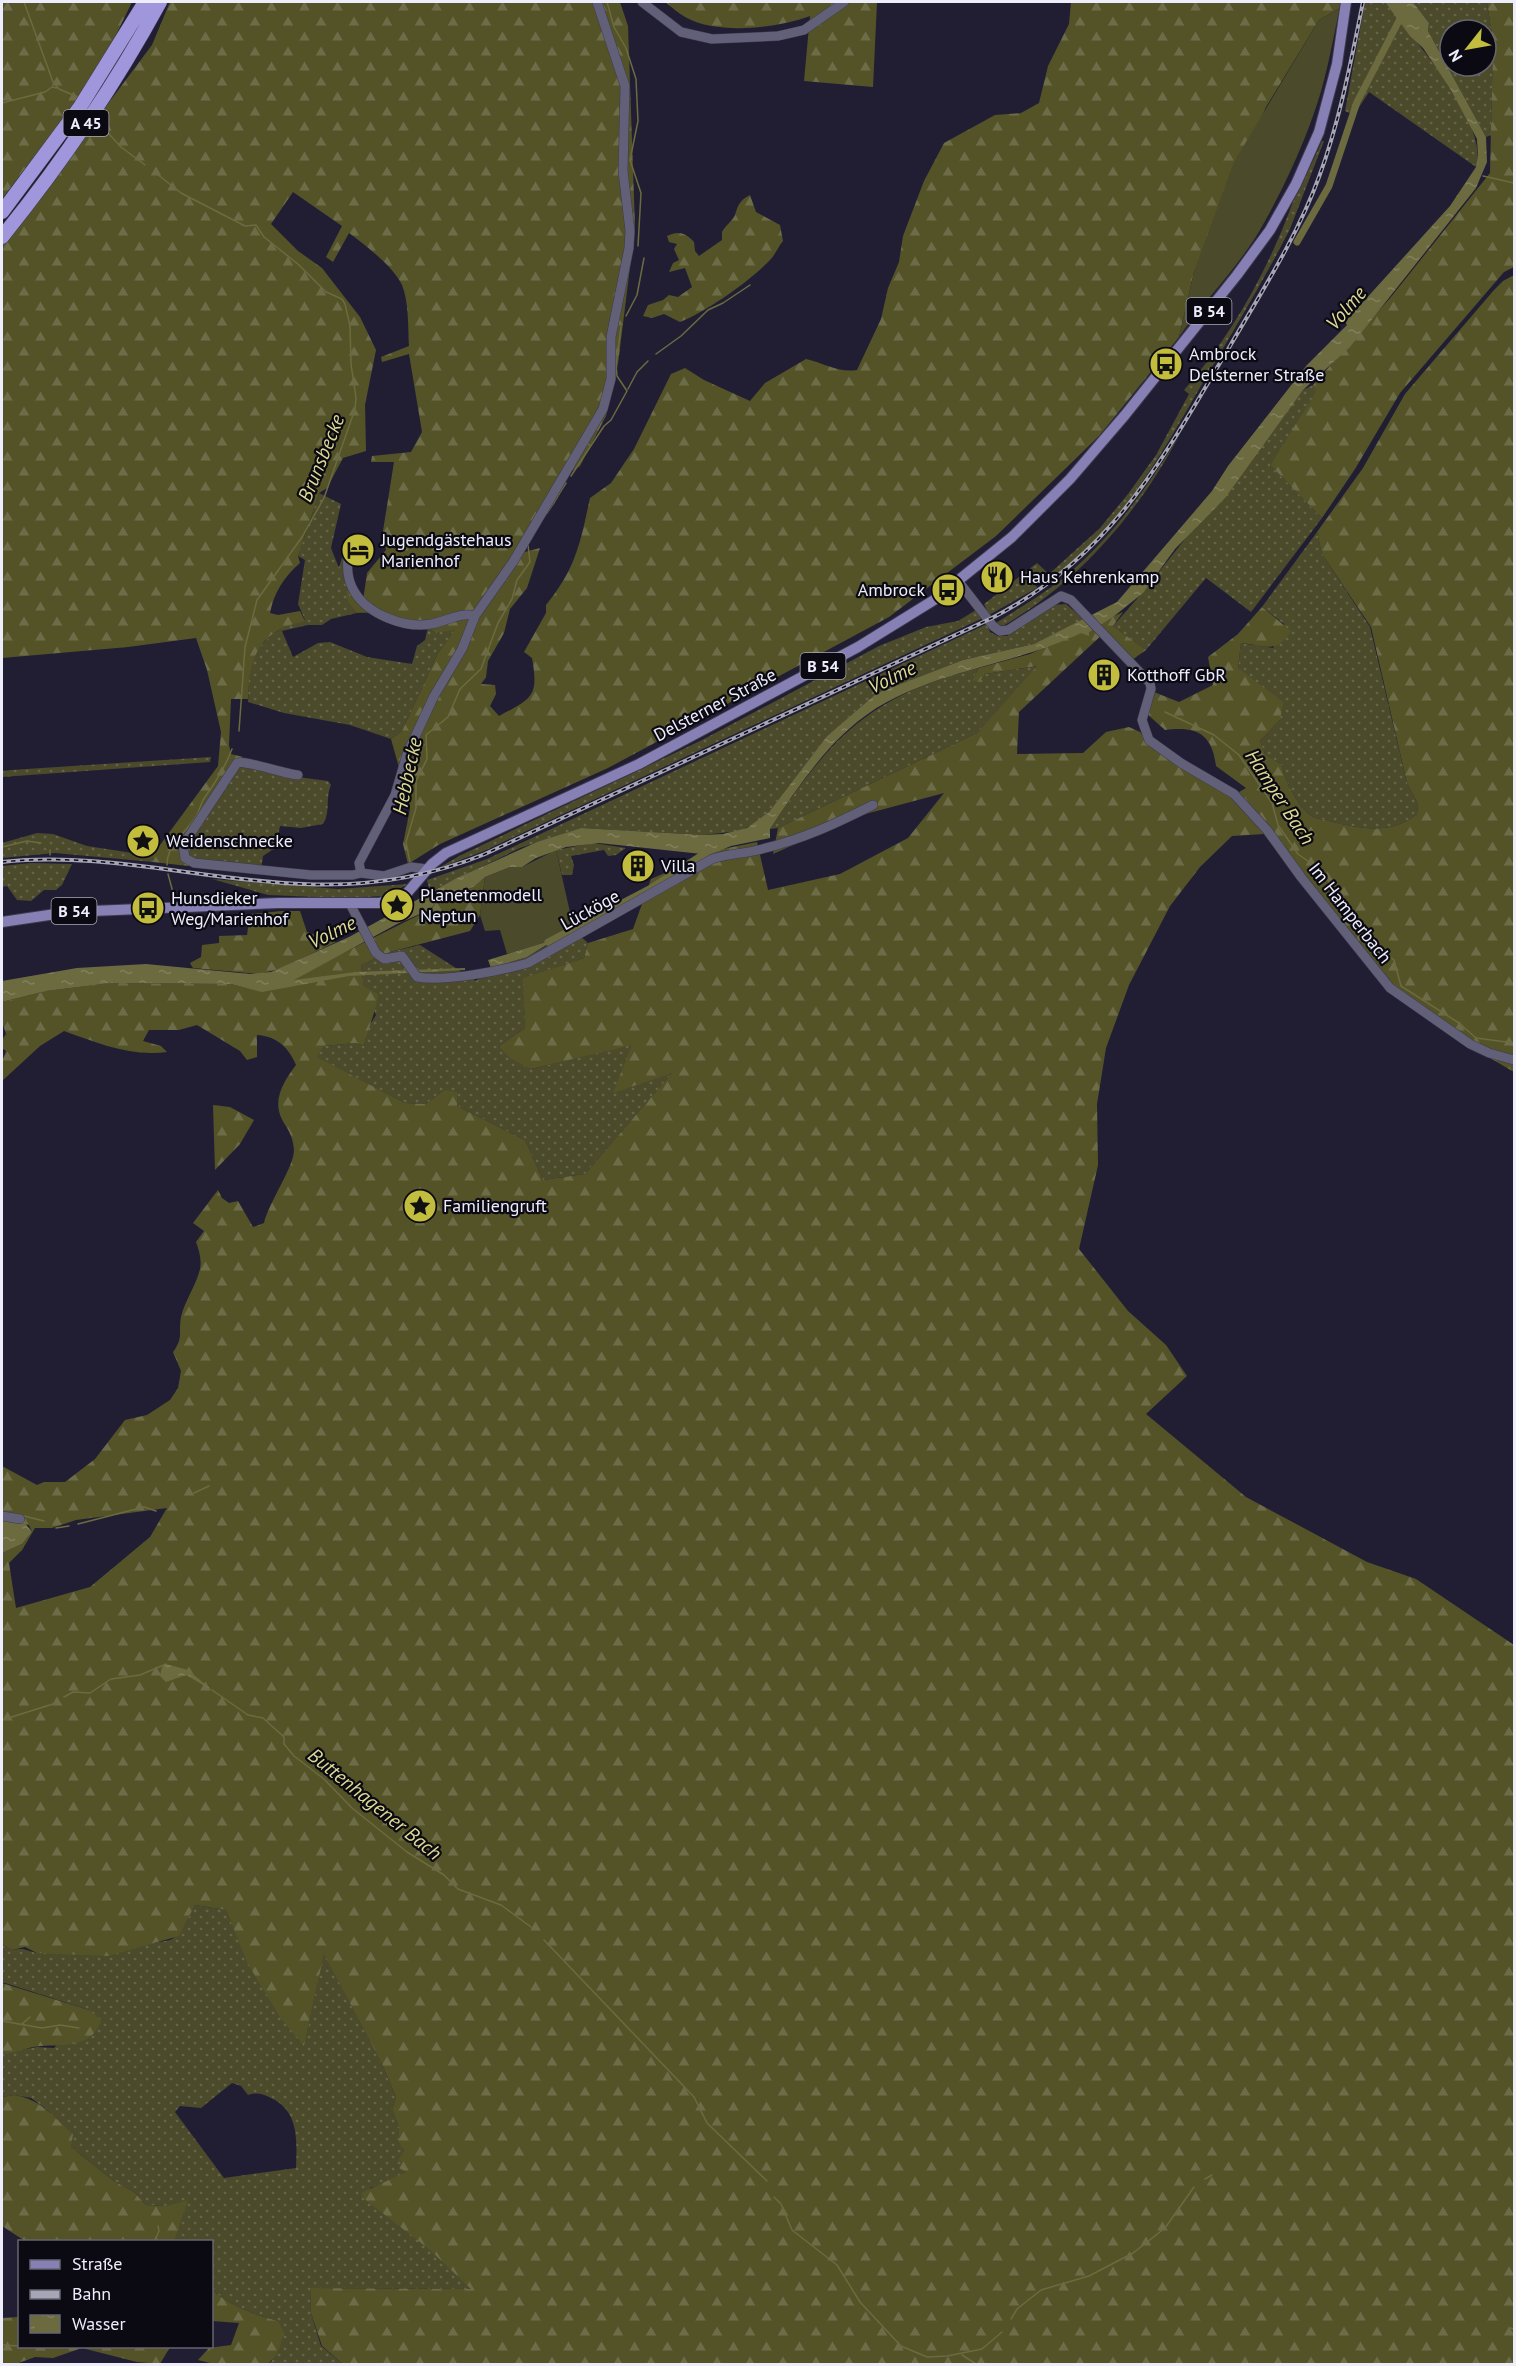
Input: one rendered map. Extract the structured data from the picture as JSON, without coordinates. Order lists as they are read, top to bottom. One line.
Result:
{"streets":{"highway":["A 45"],"main road":["B 54","Delsterner Straße"],"street":["Lücköge","Im Hamperbach"]},"crossings":[["Delsterner Straße","Lücköge"],["Delsterner Straße","Im Hamperbach"]],"water":["Volme","Brunsbecke","Hebbecke","Hamper Bach","Buttenhagener Bach"],"places":{"bus stop":["Ambrock Delsterner Straße","Ambrock","Hunsdieker Weg/Marienhof"],"hotel":["Jugendgästehaus Marienhof"],"restaurant":["Haus Kehrenkamp"],"building":["Kotthoff GbR","Villa"],"place":["Weidenschnecke","Planetenmodell Neptun","Familiengruft"]},"legend":["Straße","Bahn","Wasser"],"north":"bottom left"}
